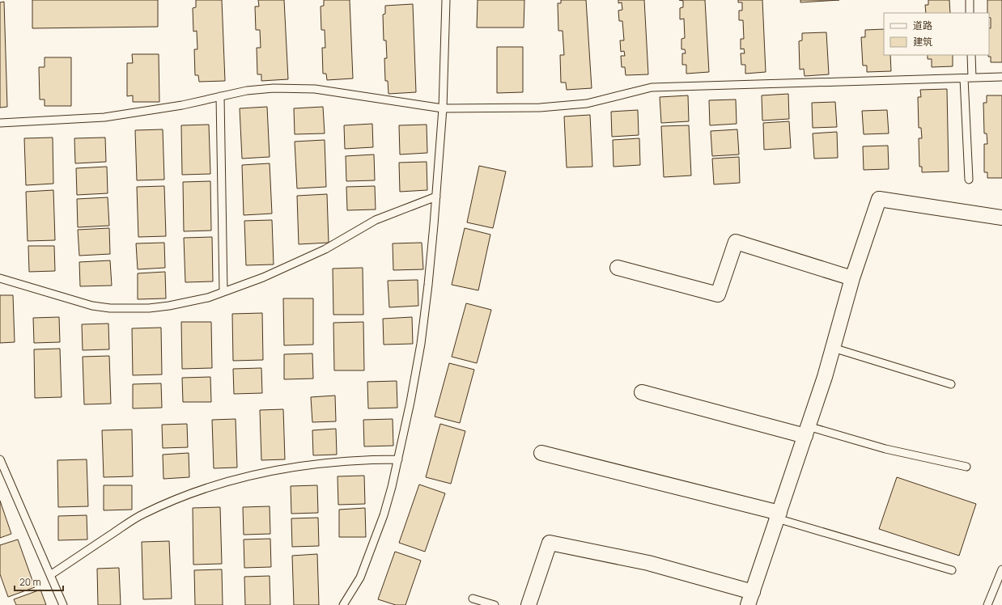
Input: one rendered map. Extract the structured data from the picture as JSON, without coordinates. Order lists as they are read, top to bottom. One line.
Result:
{"legend":["道路","建筑"],"scale_bar":"20 m"}
